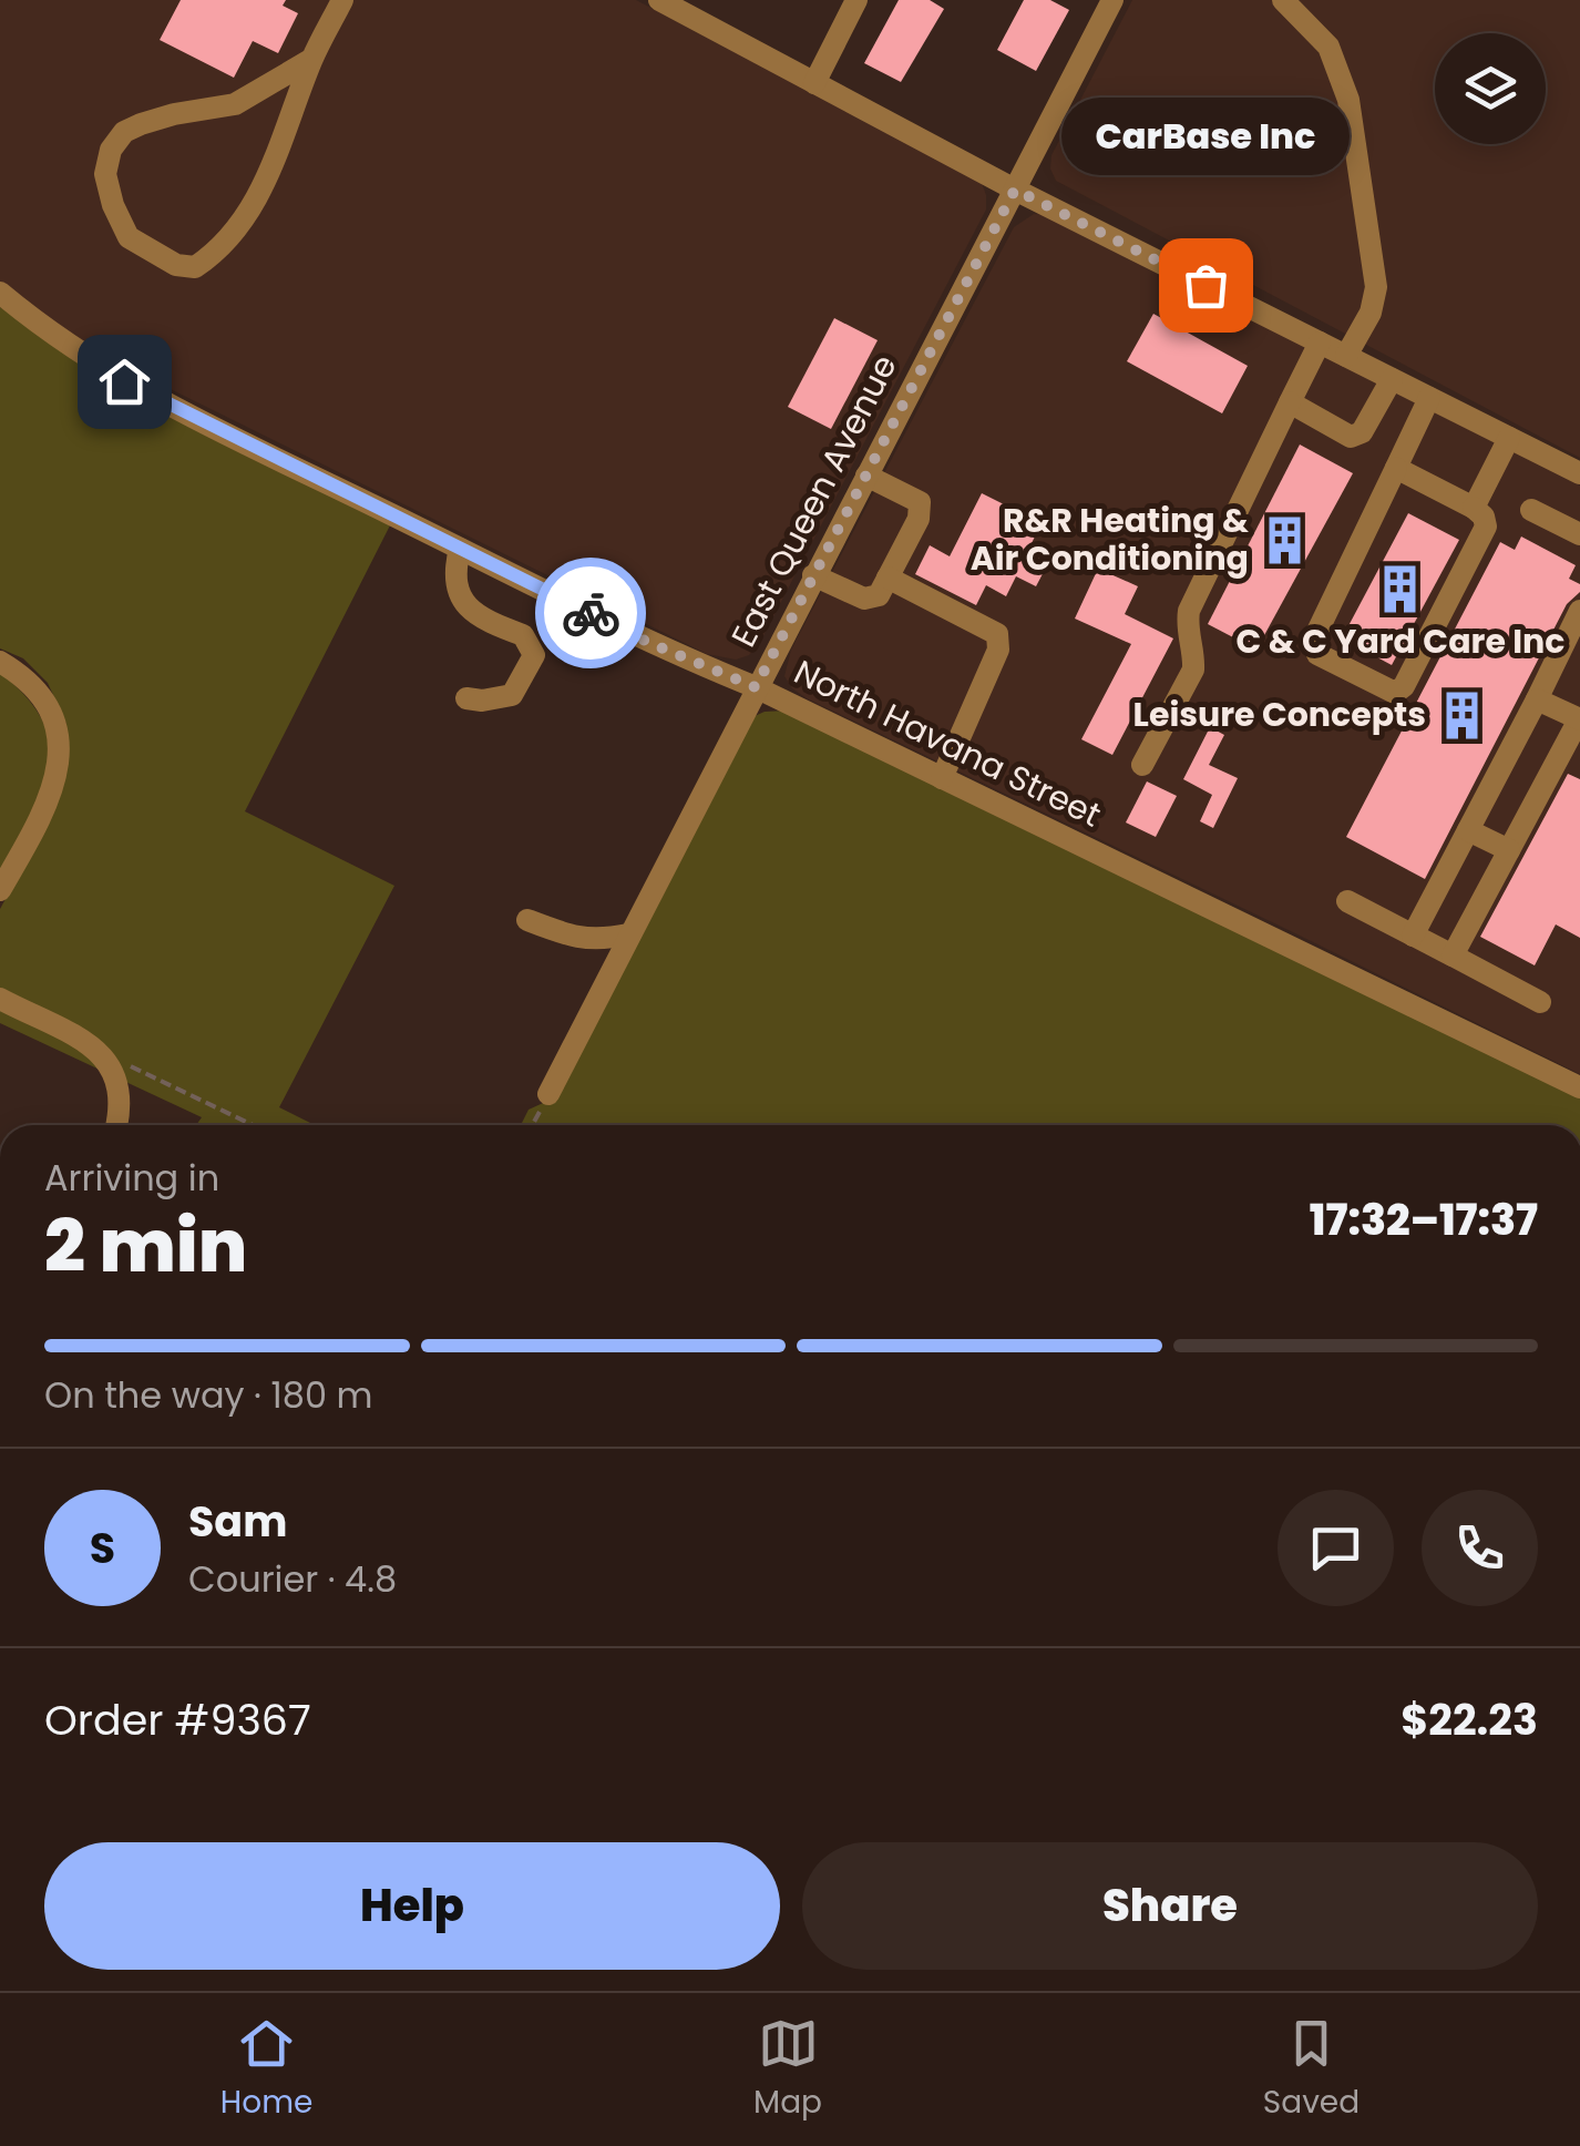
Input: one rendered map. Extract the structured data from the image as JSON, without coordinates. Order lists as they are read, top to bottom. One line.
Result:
{"streets":{"street":["East Queen Avenue","North Havana Street"]},"crossings":[["East Queen Avenue","North Havana Street"]],"places":{"other":["CarBase Inc"],"building":["R&R Heating & Air Conditioning","C & C Yard Care Inc","Leisure Concepts"]},"page":{"bubble":"CarBase Inc","heading":["2 min","Arriving in","17:32–17:37"],"panel":["Sam","Courier · 4.8","Order #9367","$22.23"],"bar":"On the way · 180 m","round":"S","buttons":["Help","Share"],"tabs":["Home","Map","Saved"]}}
